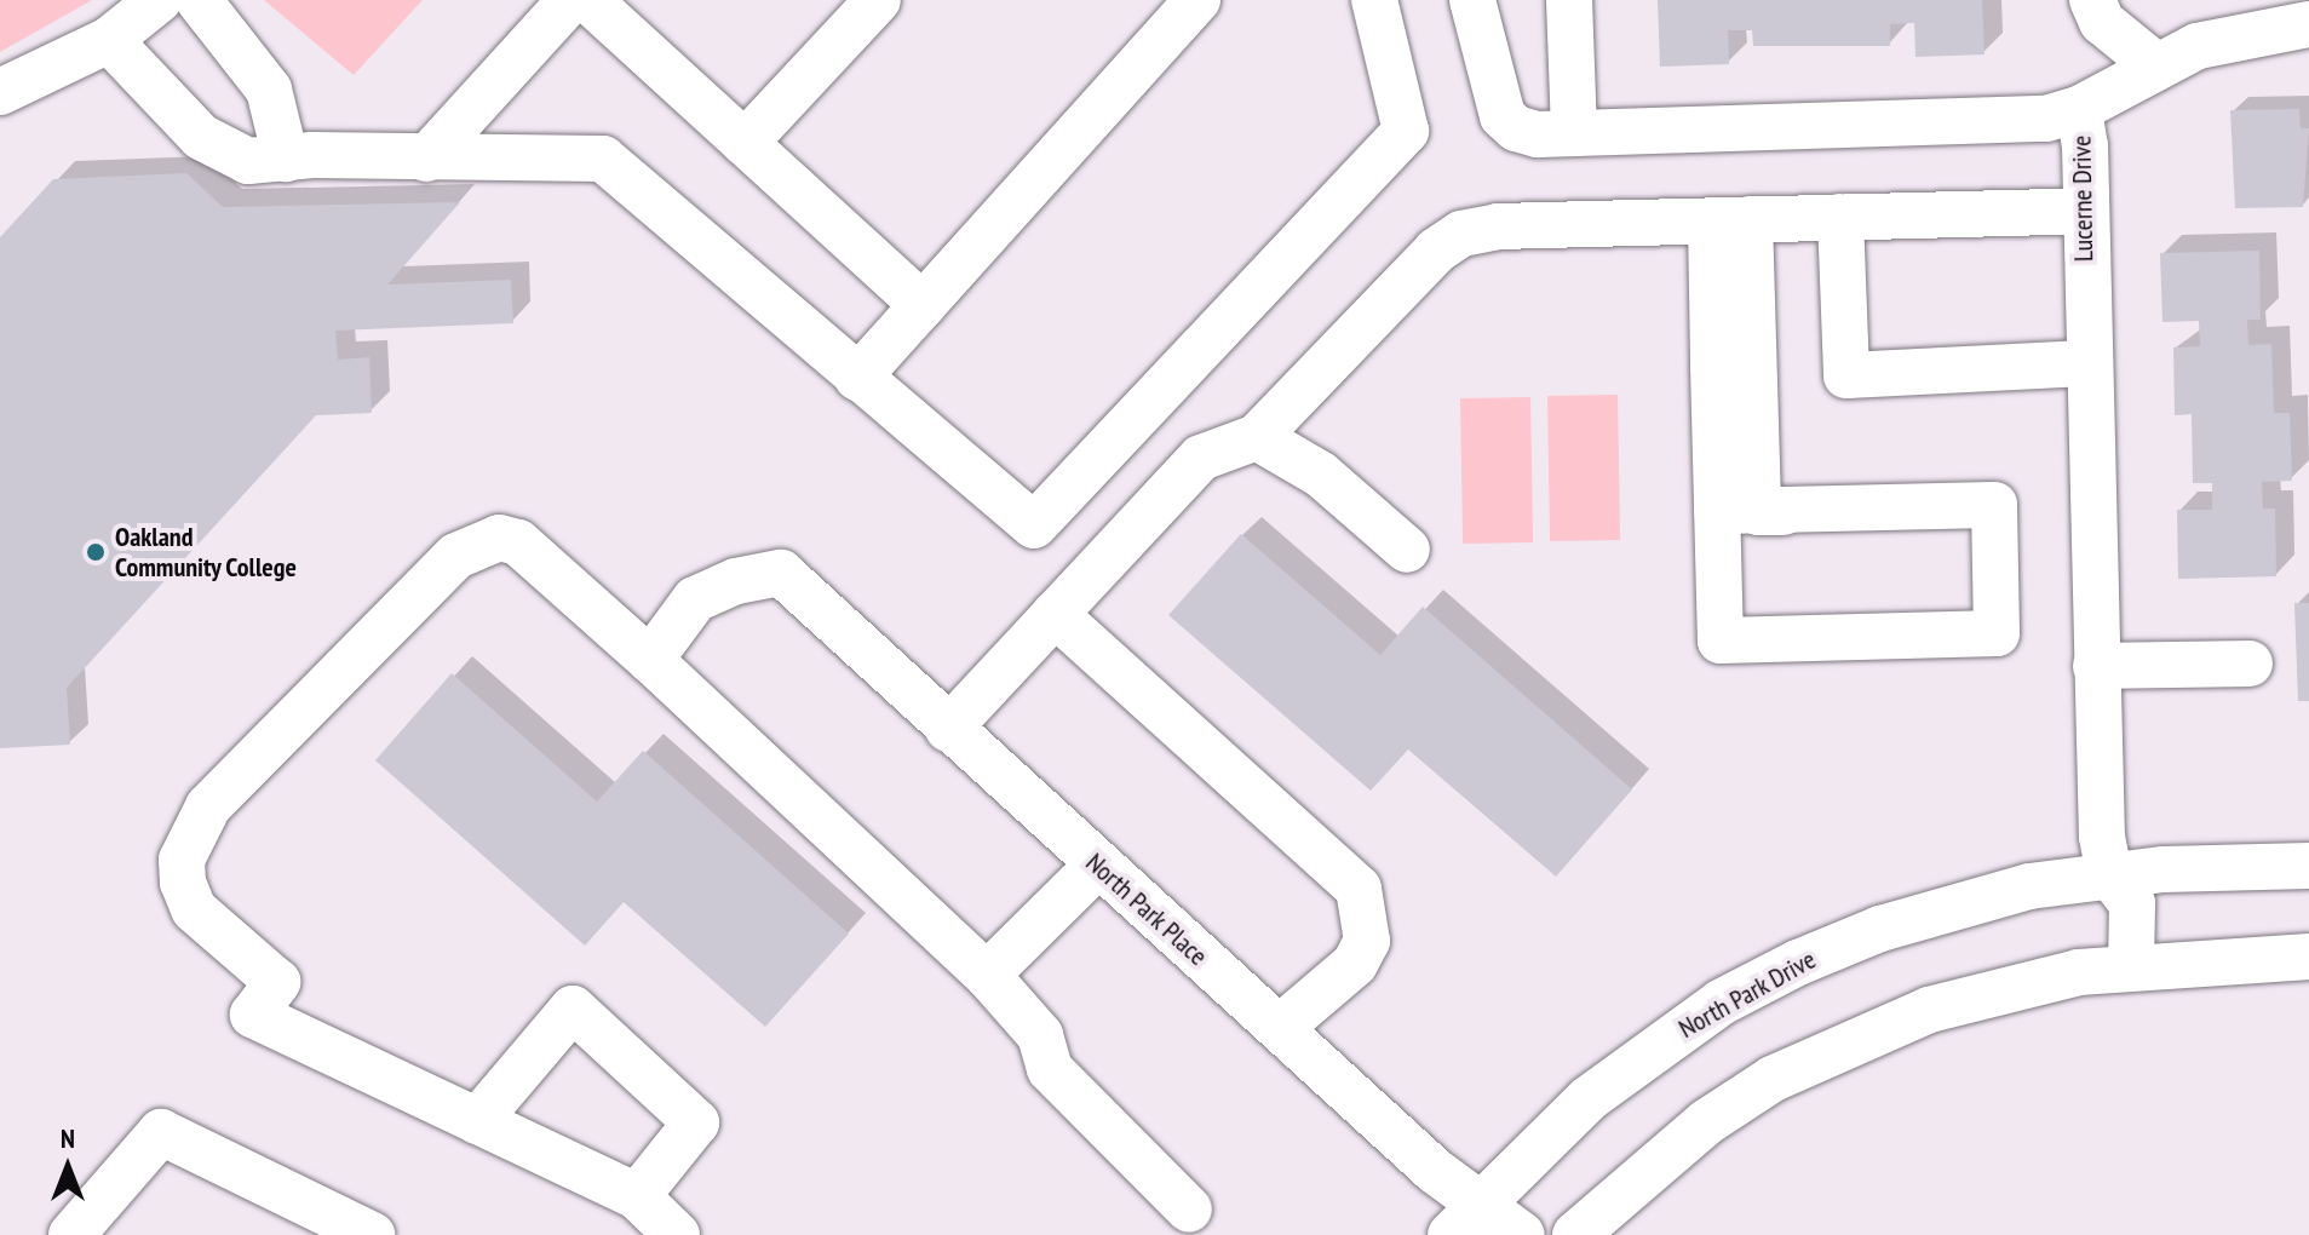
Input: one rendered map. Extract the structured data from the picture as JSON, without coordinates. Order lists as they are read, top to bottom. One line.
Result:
{"streets":{"street":["Lucerne Drive","North Park Place","North Park Drive"]},"crossings":[["Lucerne Drive","North Park Drive"],["North Park Place","North Park Drive"]],"places":["Oakland Community College"],"north":"top"}
